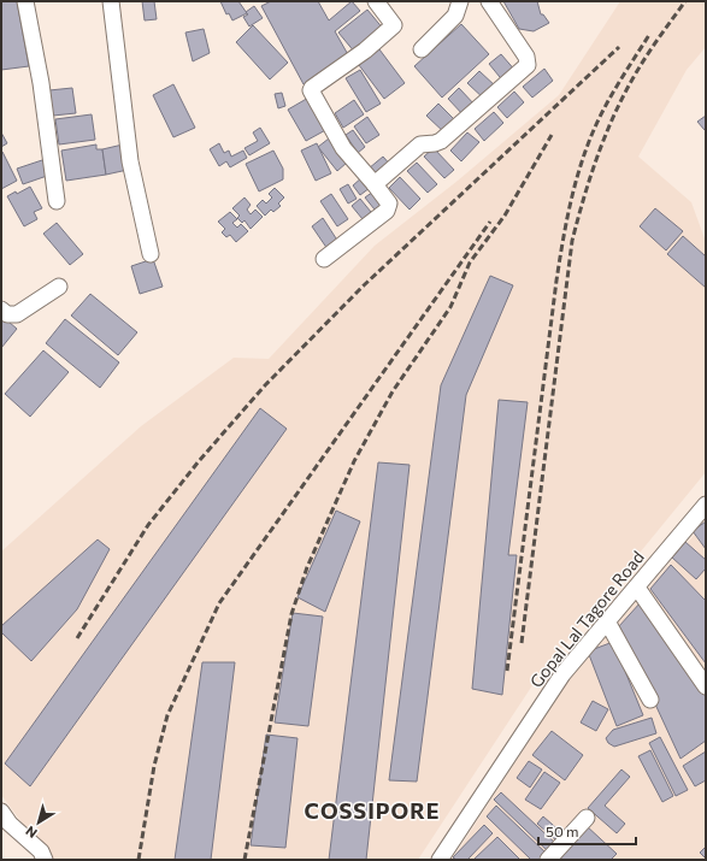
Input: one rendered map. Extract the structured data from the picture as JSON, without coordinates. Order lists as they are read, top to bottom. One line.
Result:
{"streets":{"street":["Gopal Lal Tagore Road"]},"districts":["COSSIPORE"],"scale_bar":"50 m","north":"bottom left"}
